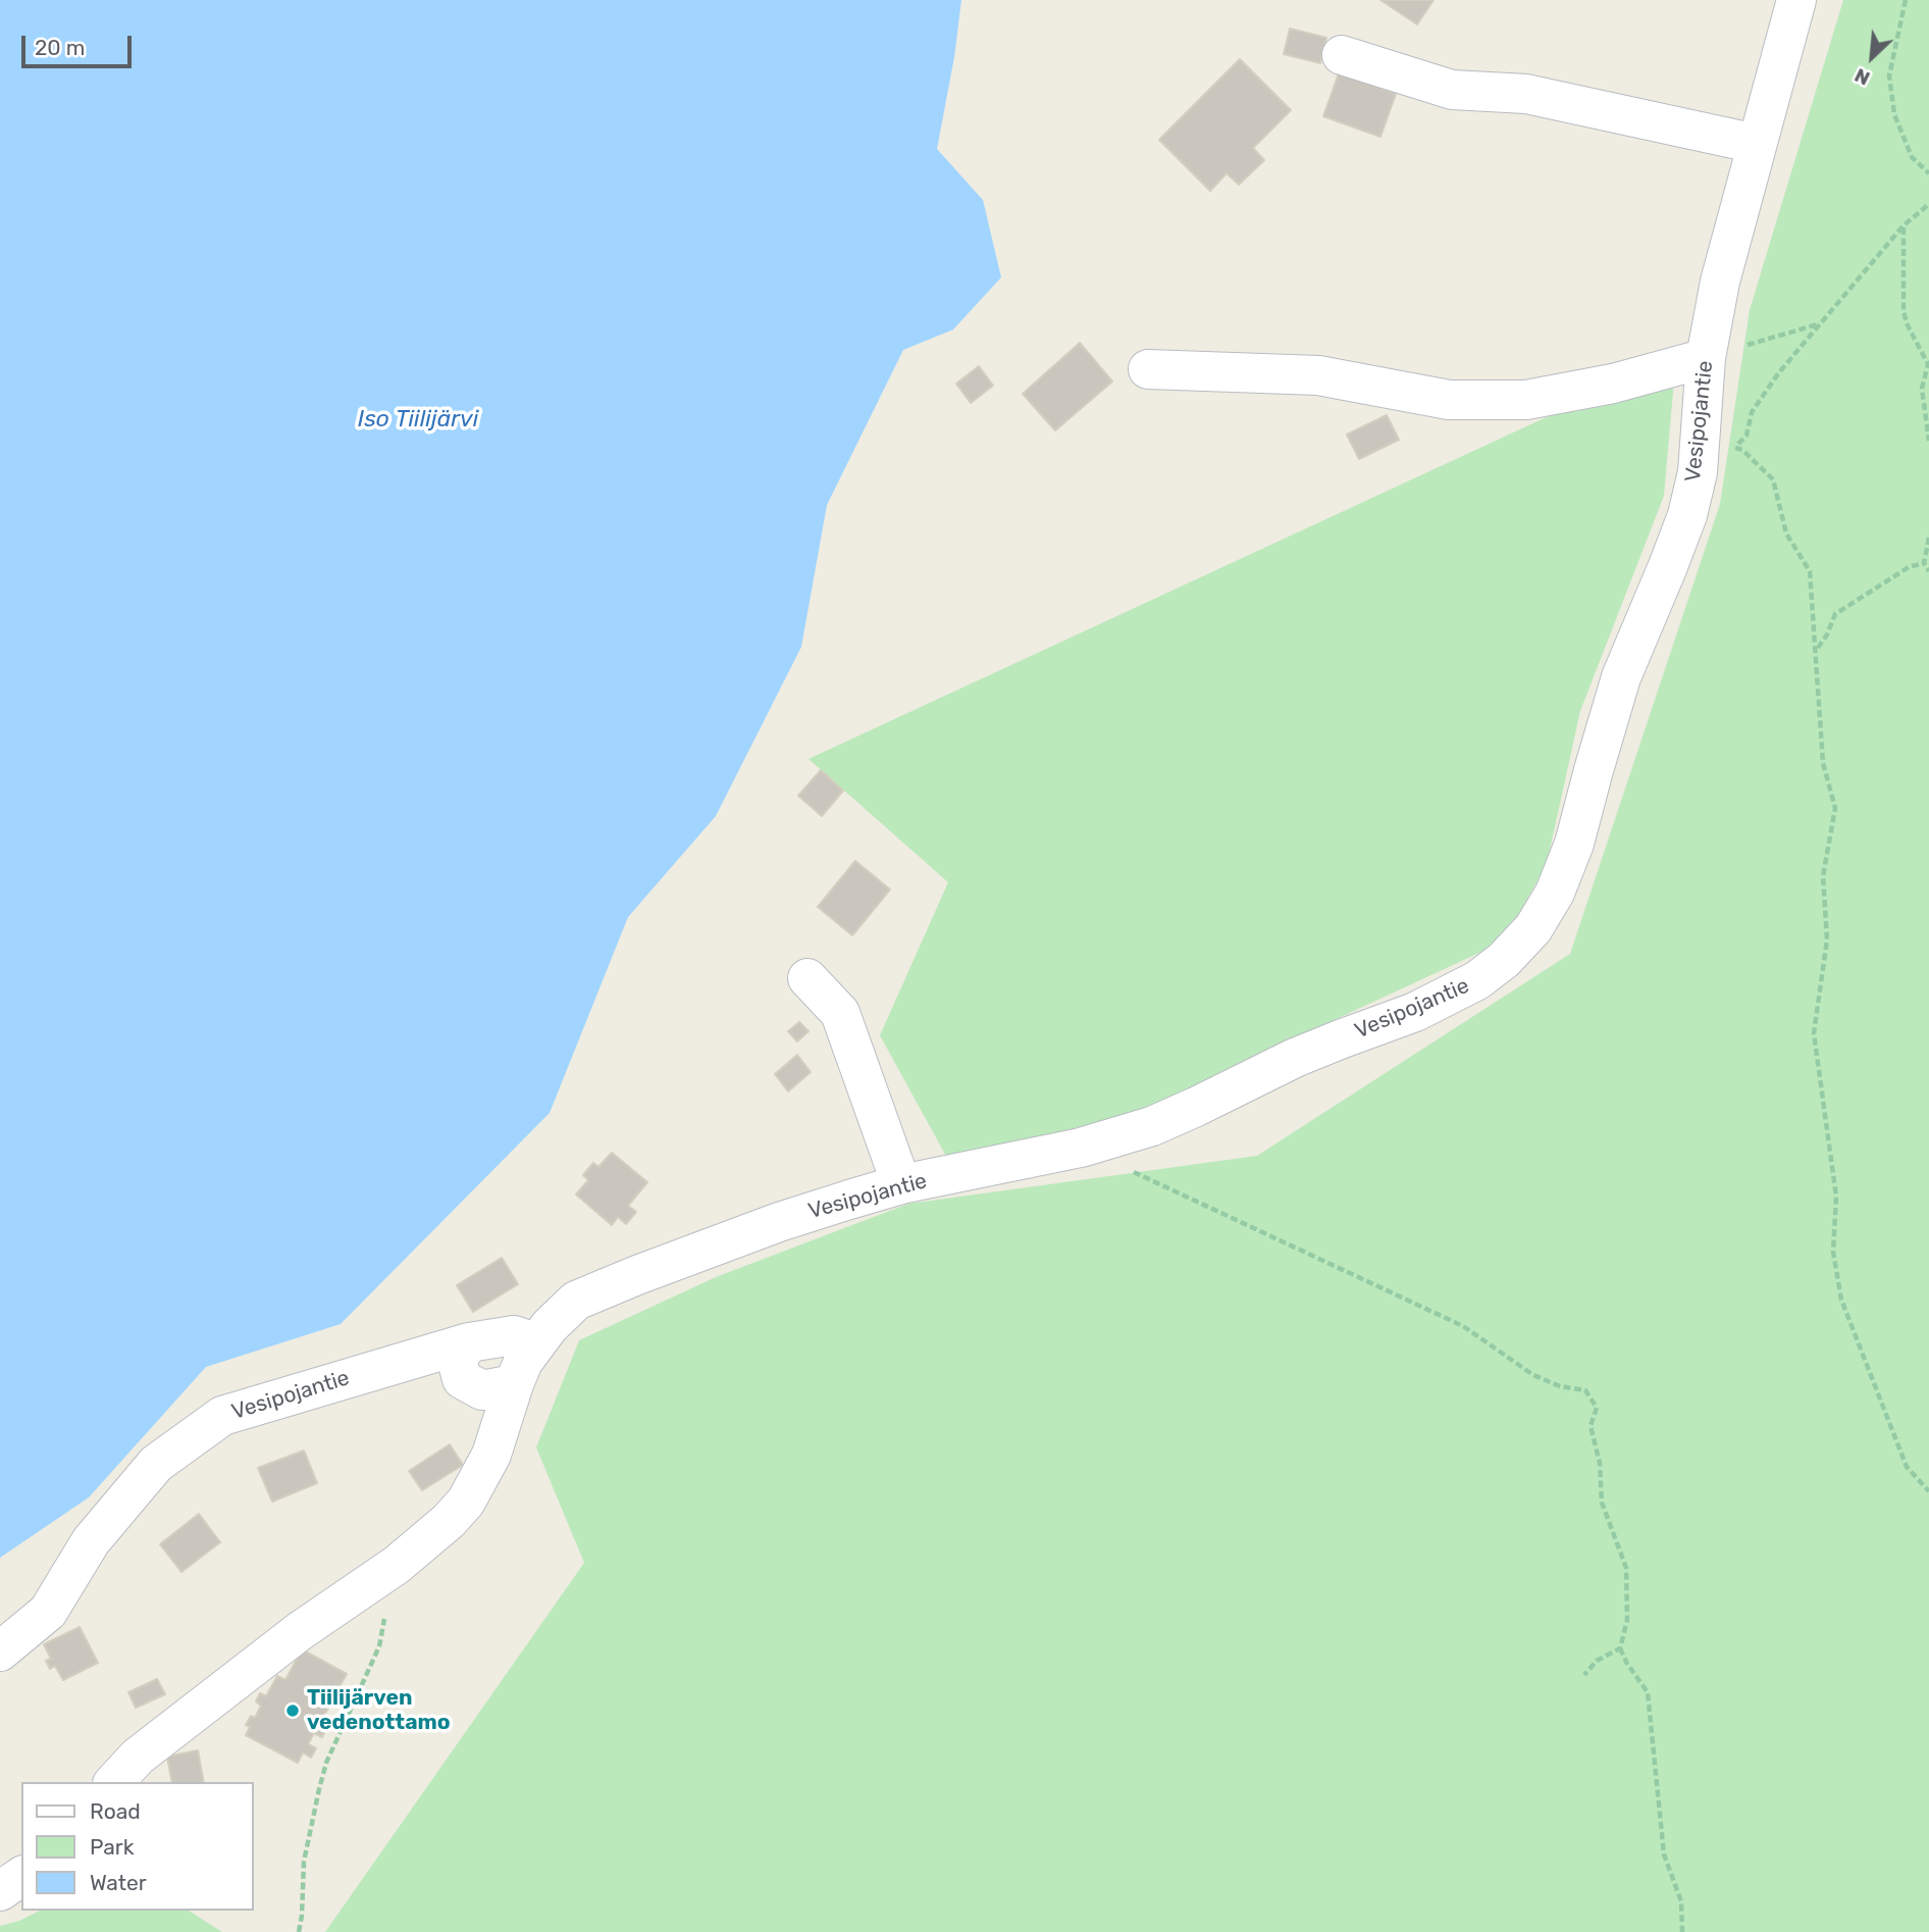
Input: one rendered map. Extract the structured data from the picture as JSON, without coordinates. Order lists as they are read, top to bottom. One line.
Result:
{"streets":{"street":["Vesipojantie"]},"water":["Iso Tiilijärvi"],"places":["Tiilijärven vedenottamo"],"legend":["Road","Park","Water"],"scale_bar":"20 m","north":"bottom left"}
